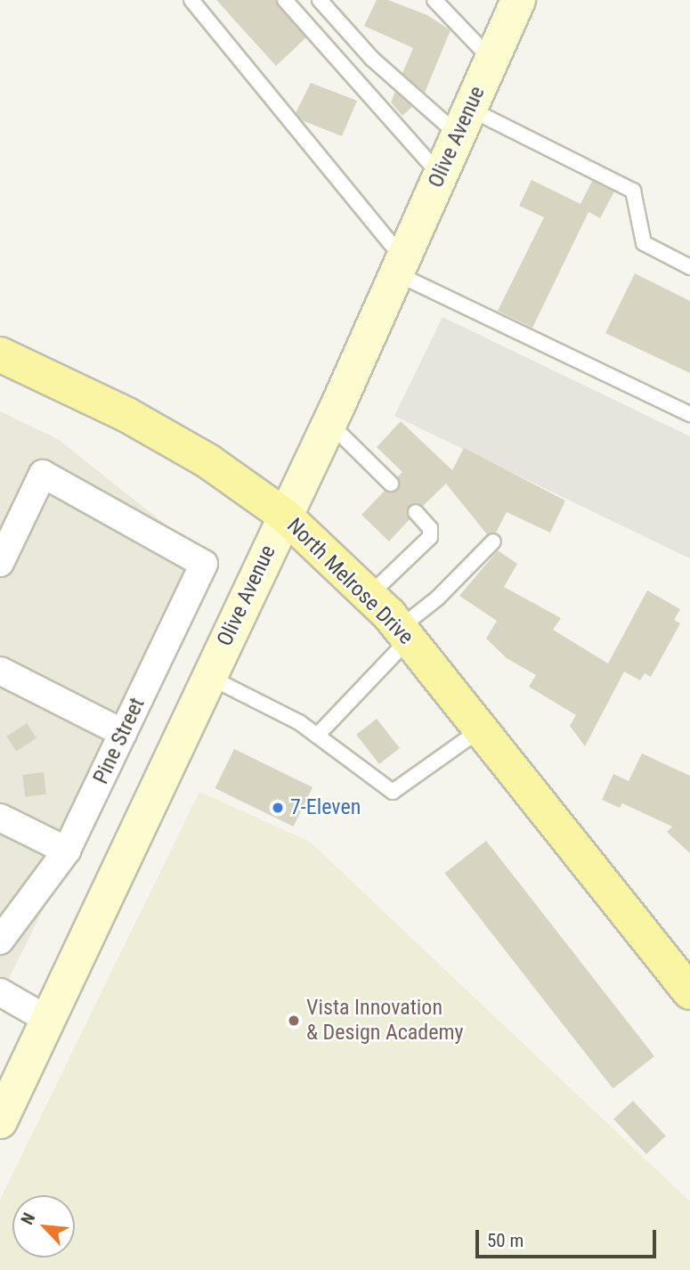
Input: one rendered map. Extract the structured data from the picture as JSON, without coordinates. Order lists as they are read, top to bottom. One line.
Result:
{"streets":{"main road":["Olive Avenue","North Melrose Drive"],"street":["Pine Street"]},"crossings":[["Olive Avenue","North Melrose Drive"]],"places":["7-Eleven","Vista Innovation & Design Academy"],"scale_bar":"50 m","north":"top left"}
